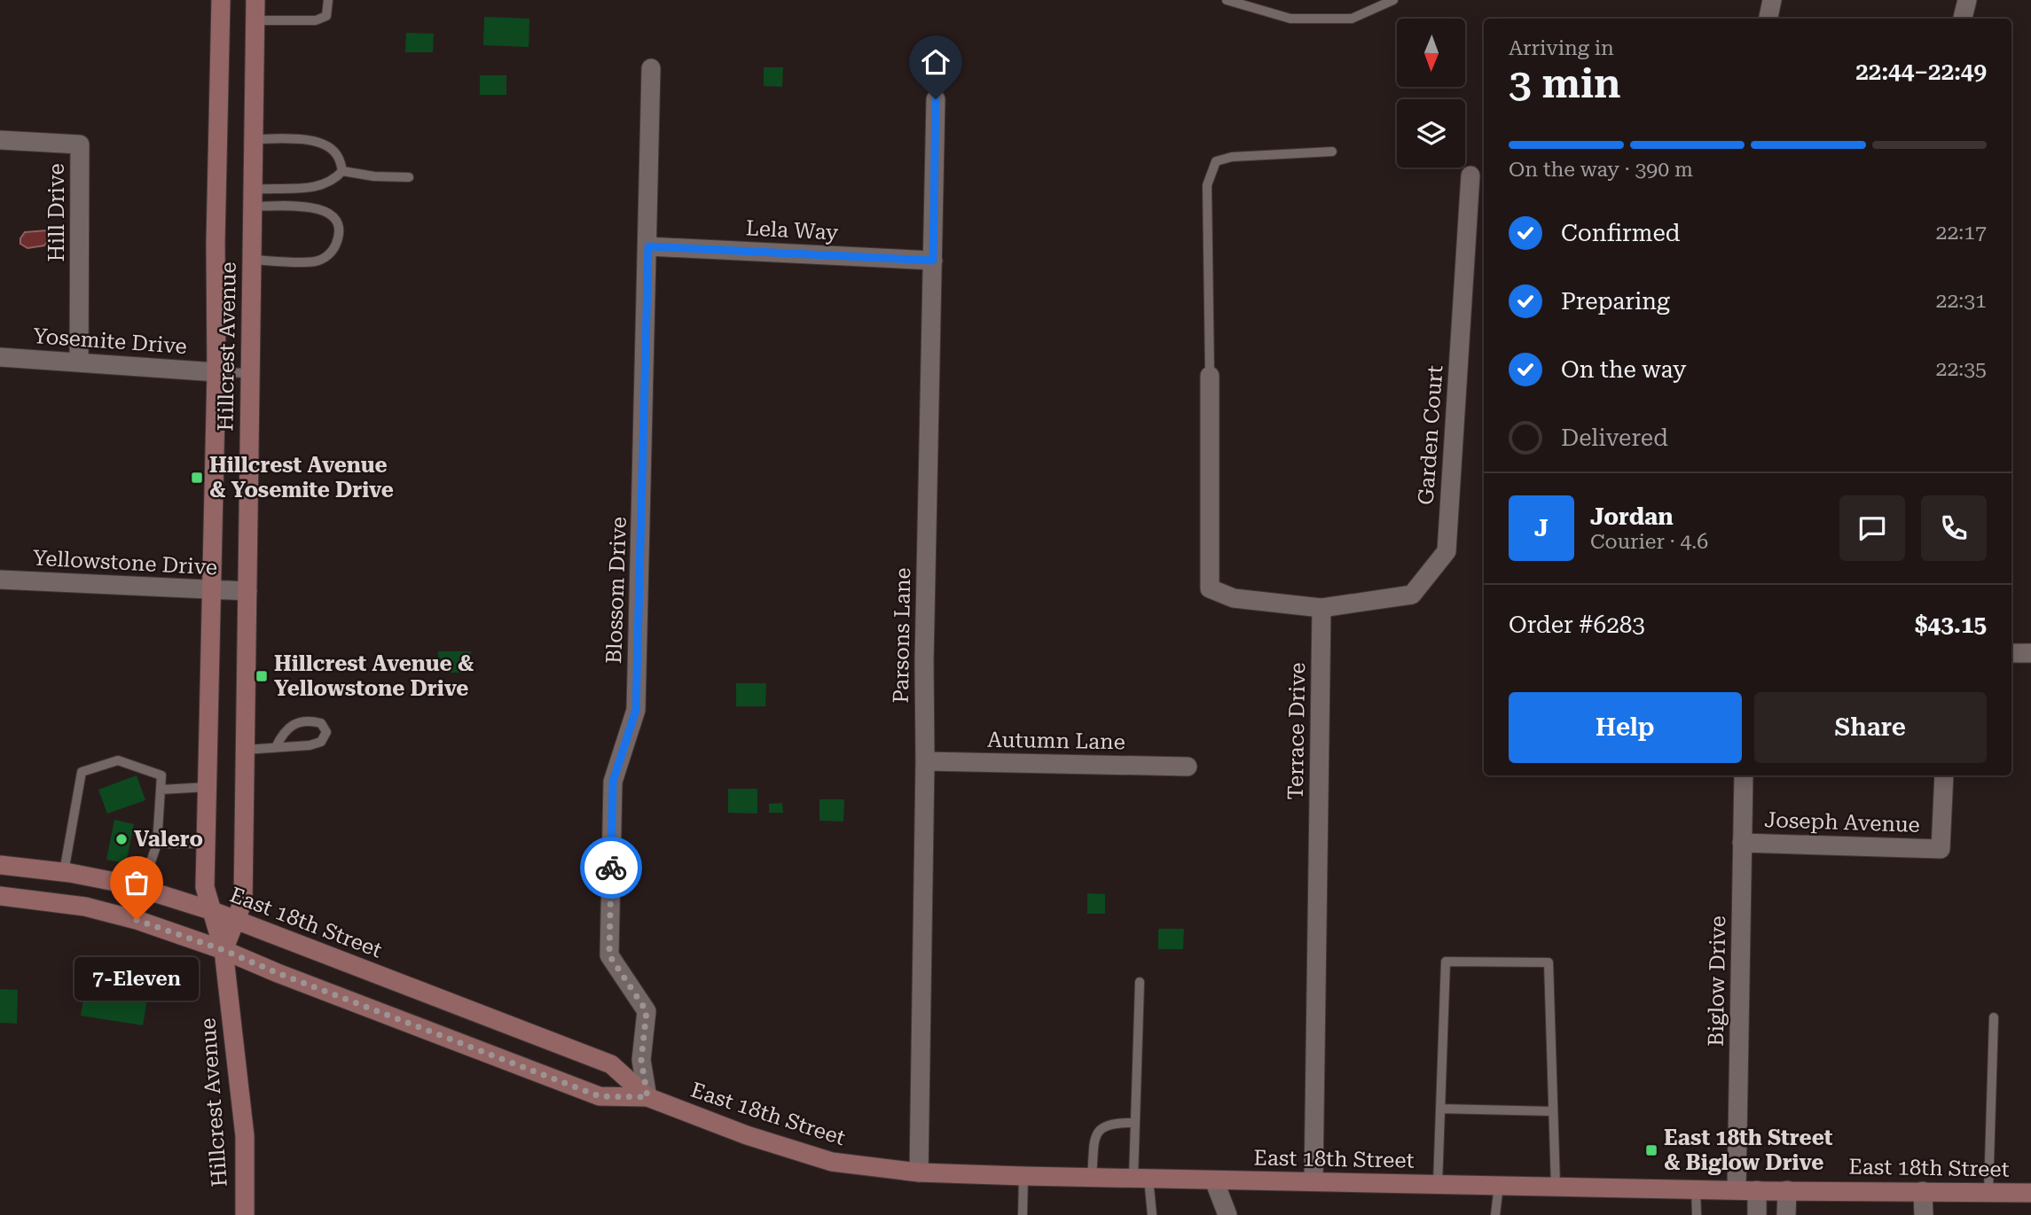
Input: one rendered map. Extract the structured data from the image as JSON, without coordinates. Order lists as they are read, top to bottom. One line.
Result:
{"streets":{"main road":["Hillcrest Avenue","East 18th Street"],"street":["Hill Drive","Lela Way","Yosemite Drive","Garden Court","Yellowstone Drive","Blossom Drive","Parsons Lane","Terrace Drive","Autumn Lane","Joseph Avenue","Biglow Drive"]},"crossings":[["Hill Drive","Yosemite Drive"],["Lela Way","Blossom Drive"],["Lela Way","Parsons Lane"],["Yosemite Drive","Hillcrest Avenue"],["Hillcrest Avenue","Yellowstone Drive"],["Hillcrest Avenue","East 18th Street"],["Garden Court","Terrace Drive"],["Blossom Drive","East 18th Street"],["Parsons Lane","Autumn Lane"],["Parsons Lane","East 18th Street"],["Terrace Drive","East 18th Street"],["Joseph Avenue","Biglow Drive"],["East 18th Street","Biglow Drive"]],"places":{"transit":["Hillcrest Avenue & Yosemite Drive","Hillcrest Avenue & Yellowstone Drive","East 18th Street & Biglow Drive"],"other":["Valero","7-Eleven"]},"north":"bottom","page":{"heading":["3 min","Arriving in","22:44–22:49"],"panel":["Jordan","Courier · 4.6","Order #6283","$43.15"],"bar":"On the way · 390 m","list":[["Confirmed","22:17"],["Preparing","22:31"],["On the way","22:35"],"Delivered"],"round":"J","buttons":["Help","Share"],"bubble":"7-Eleven"}}
